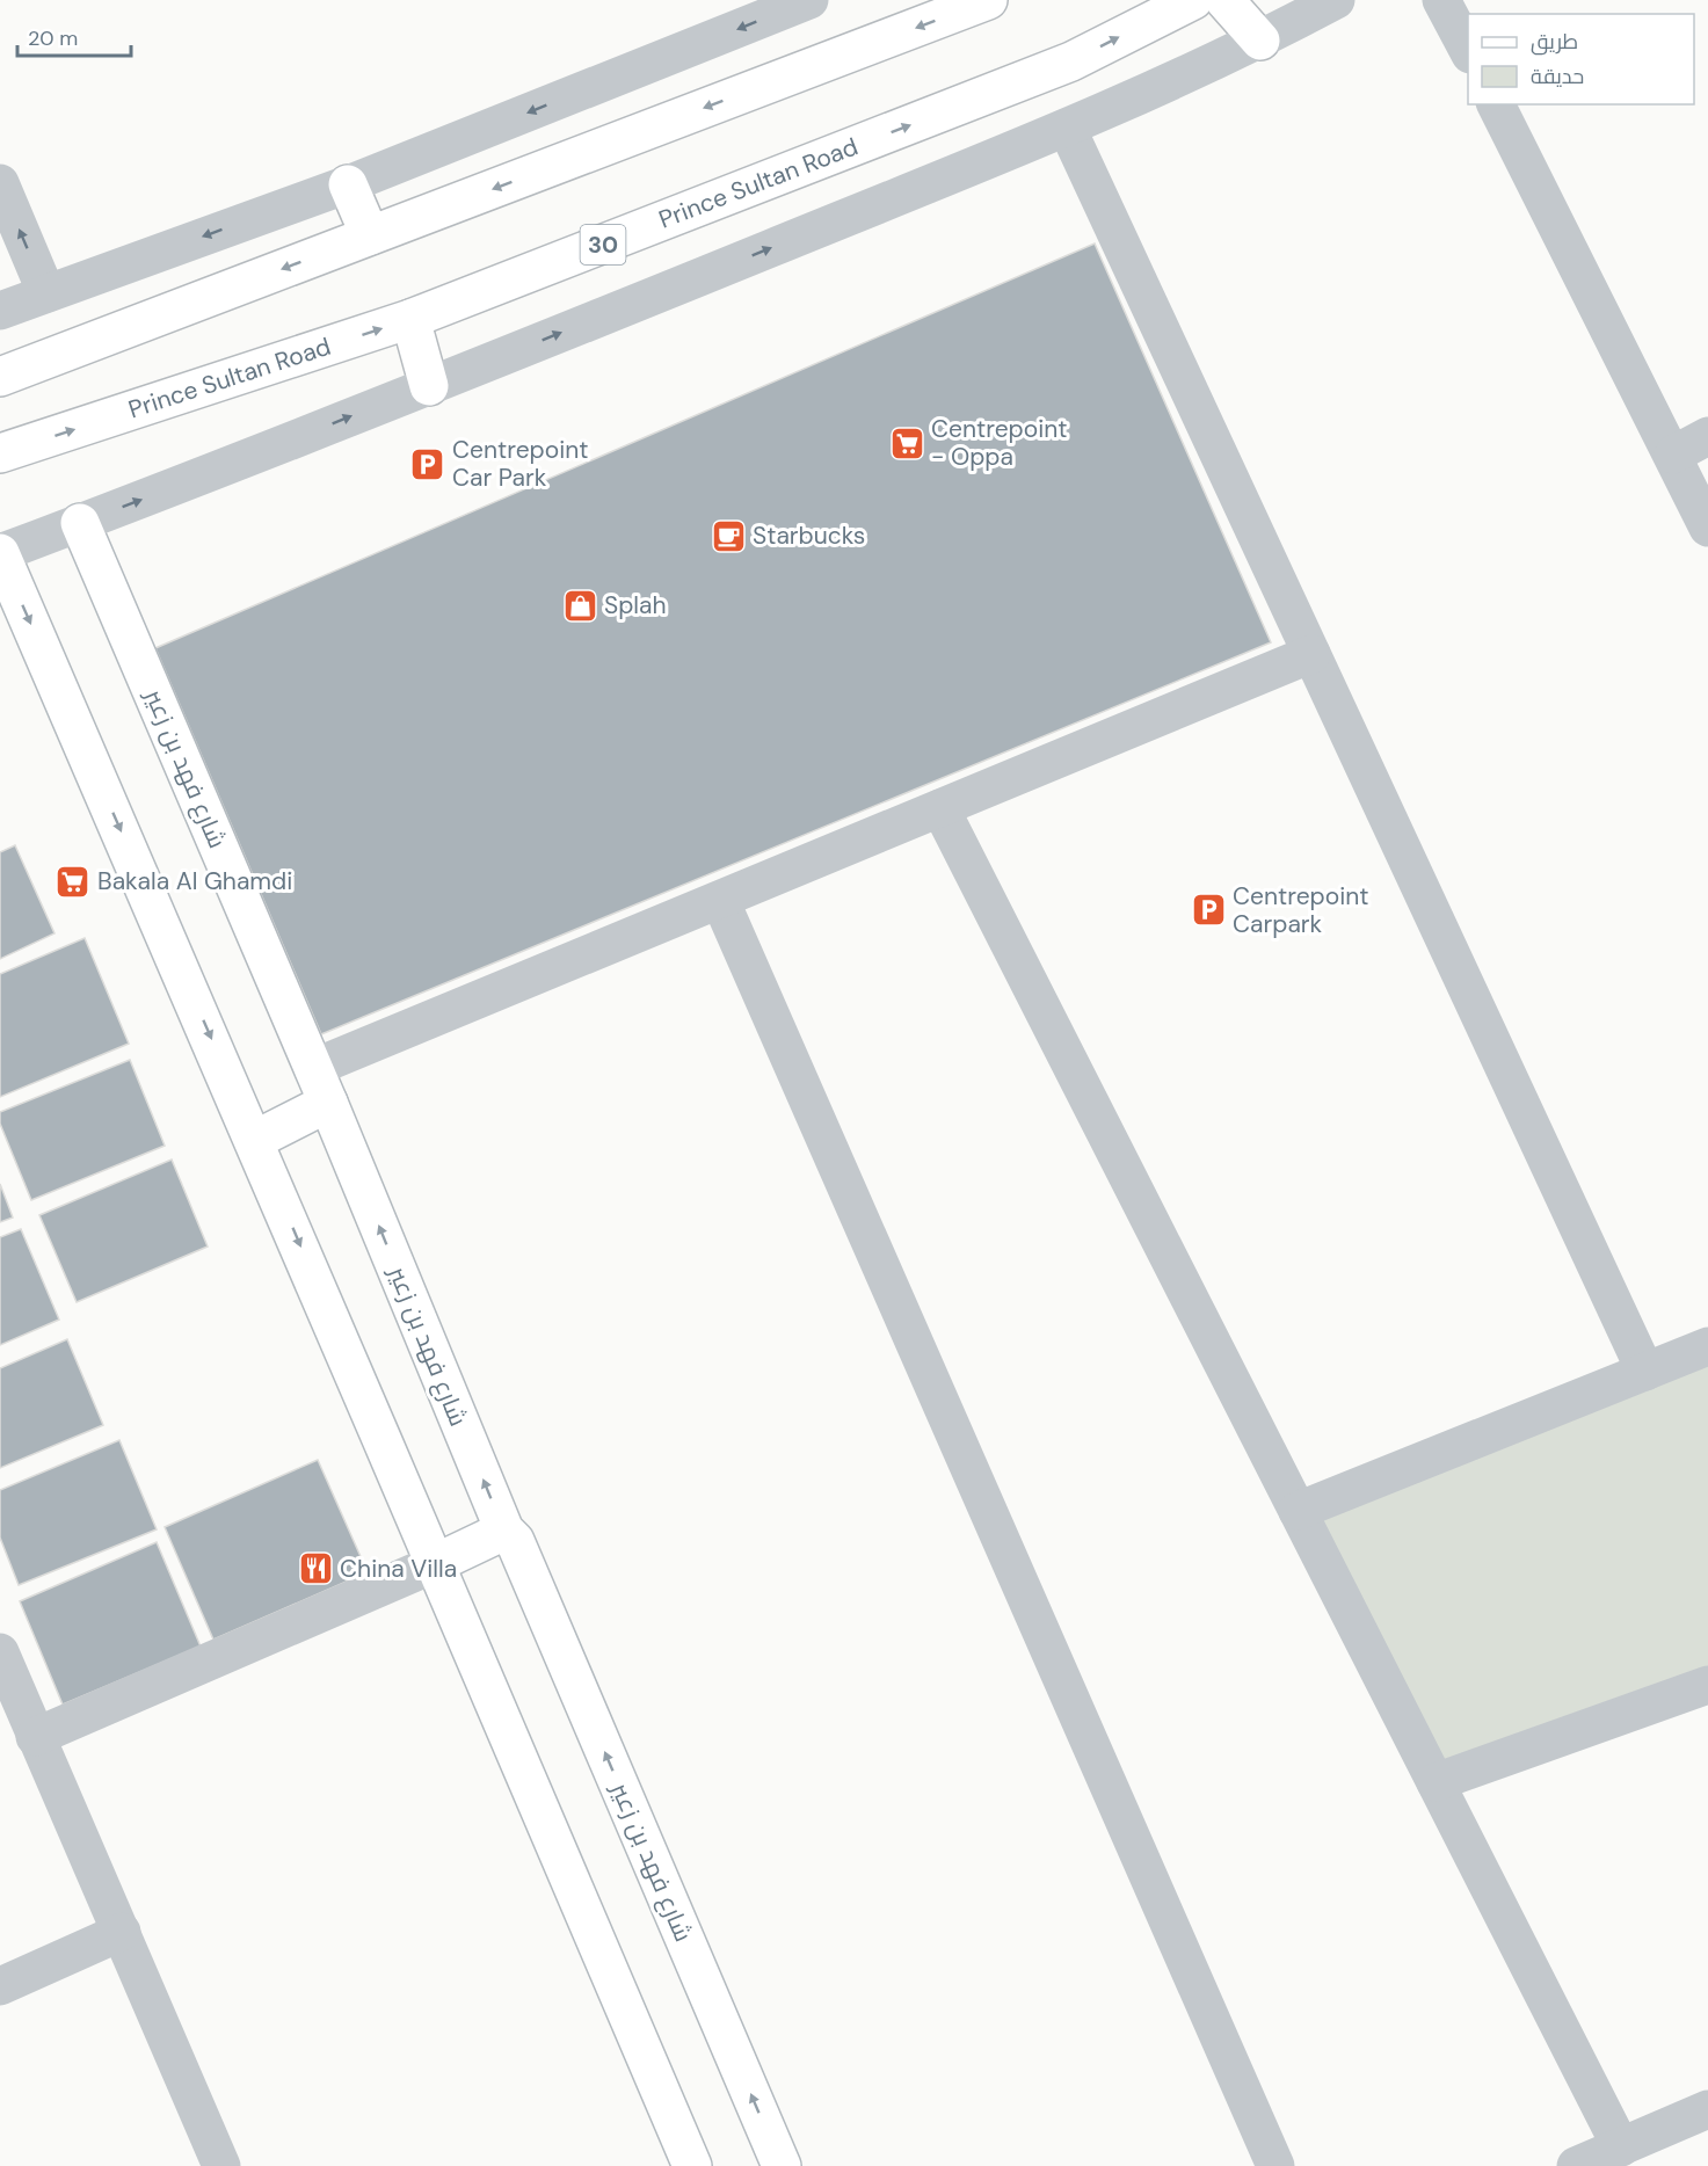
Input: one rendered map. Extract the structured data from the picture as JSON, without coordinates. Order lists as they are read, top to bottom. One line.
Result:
{"streets":{"street":["Prince Sultan Road","30","شارع فهد بن زعير"]},"places":{"supermarket":["Centrepoint - Oppa","Bakala Al Ghamdi"],"parking":["Centrepoint Car Park","Centrepoint Carpark"],"cafe":["Starbucks"],"shop":["Splah"],"restaurant":["China Villa"]},"legend":["طريق","حديقة"],"scale_bar":"20 m"}
